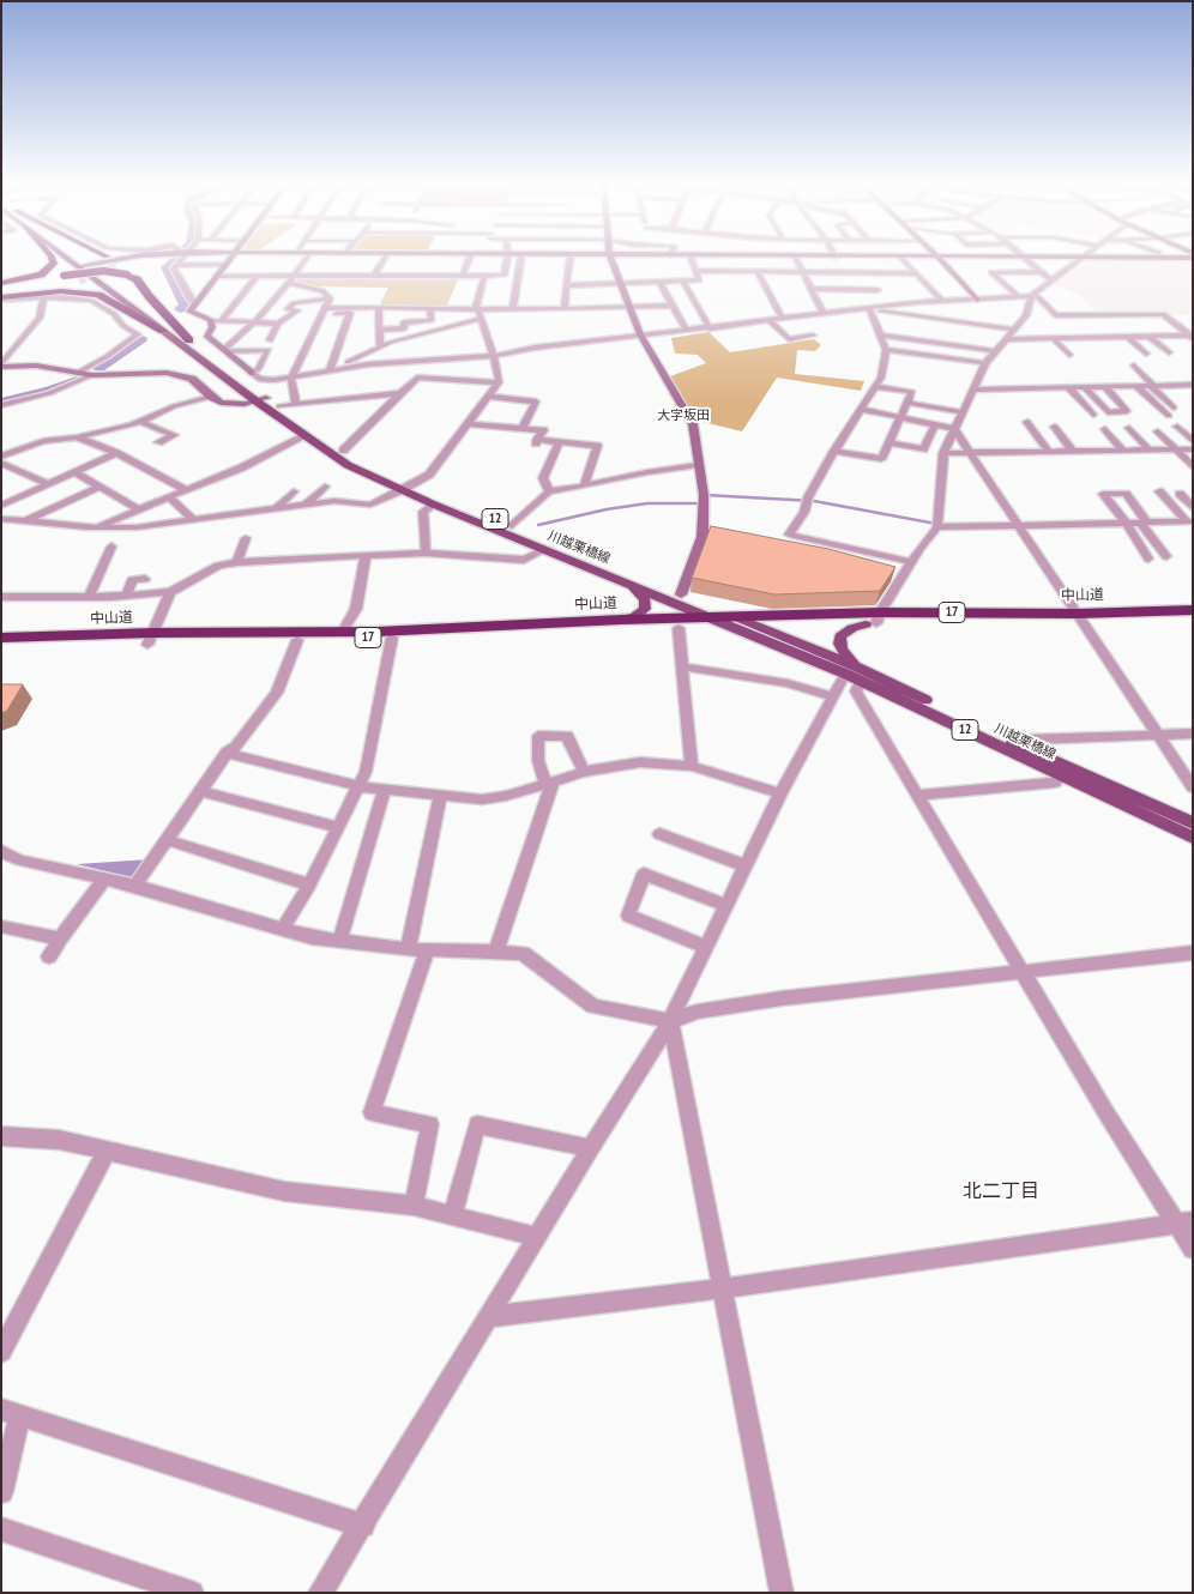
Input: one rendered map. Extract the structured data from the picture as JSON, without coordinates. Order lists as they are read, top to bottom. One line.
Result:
{"streets":{"highway":["中山道","17"],"main road":["12","川越栗橋線"]},"crossings":[["川越栗橋線","中山道"]],"districts":["大字坂田","北二丁目"]}
